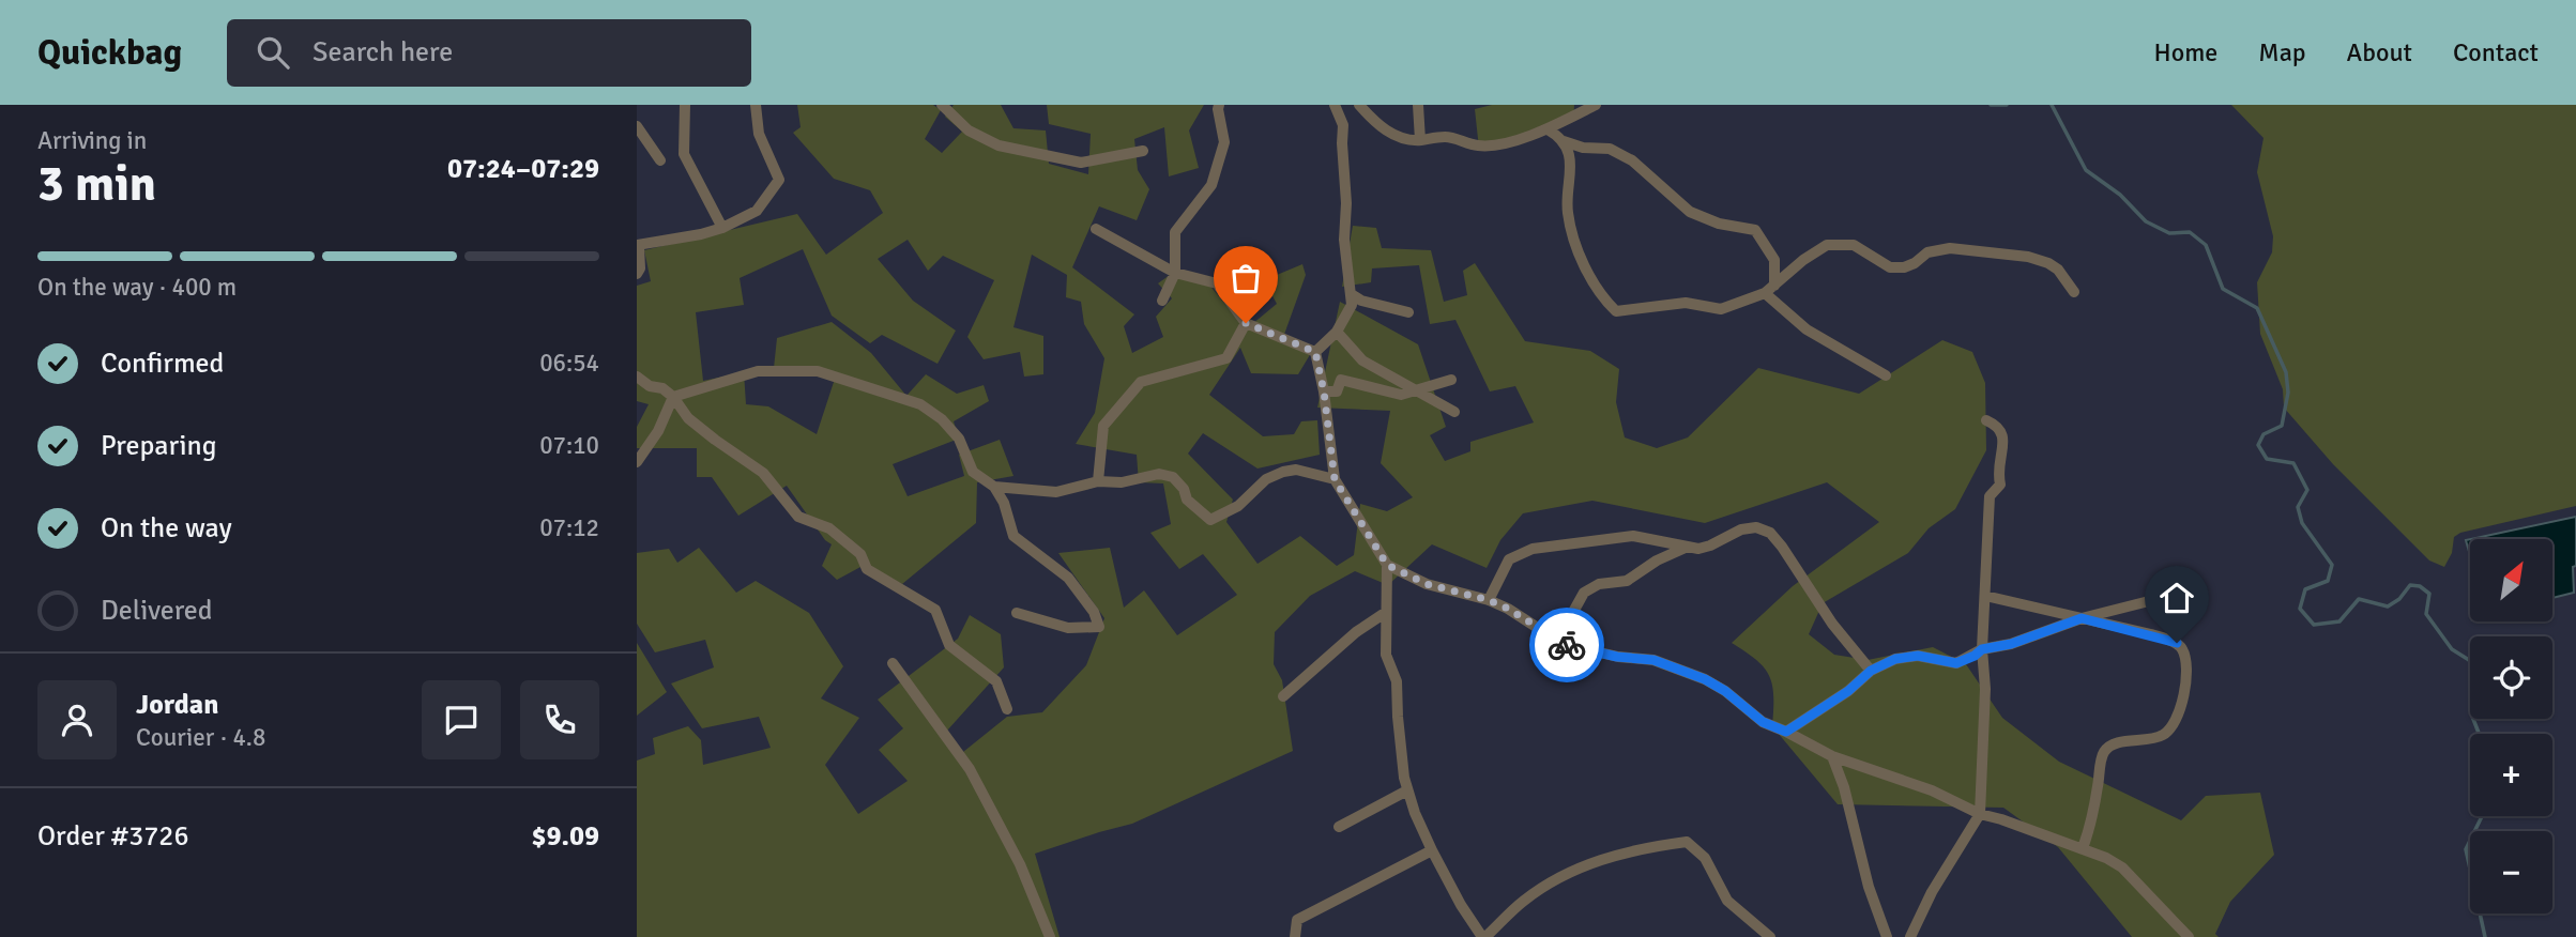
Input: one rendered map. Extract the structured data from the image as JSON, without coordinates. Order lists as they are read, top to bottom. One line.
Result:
{"north":"top right","page":{"header":"Quickbag","search":"Search here","nav":["Home","Map","About","Contact"],"heading":["3 min","Arriving in","07:24–07:29"],"panel":["Jordan","Courier · 4.8","Order #3726","$9.09"],"bar":"On the way · 400 m","list":[["Confirmed","06:54"],["Preparing","07:10"],["On the way","07:12"],"Delivered"],"map_buttons":["+","−"]}}
